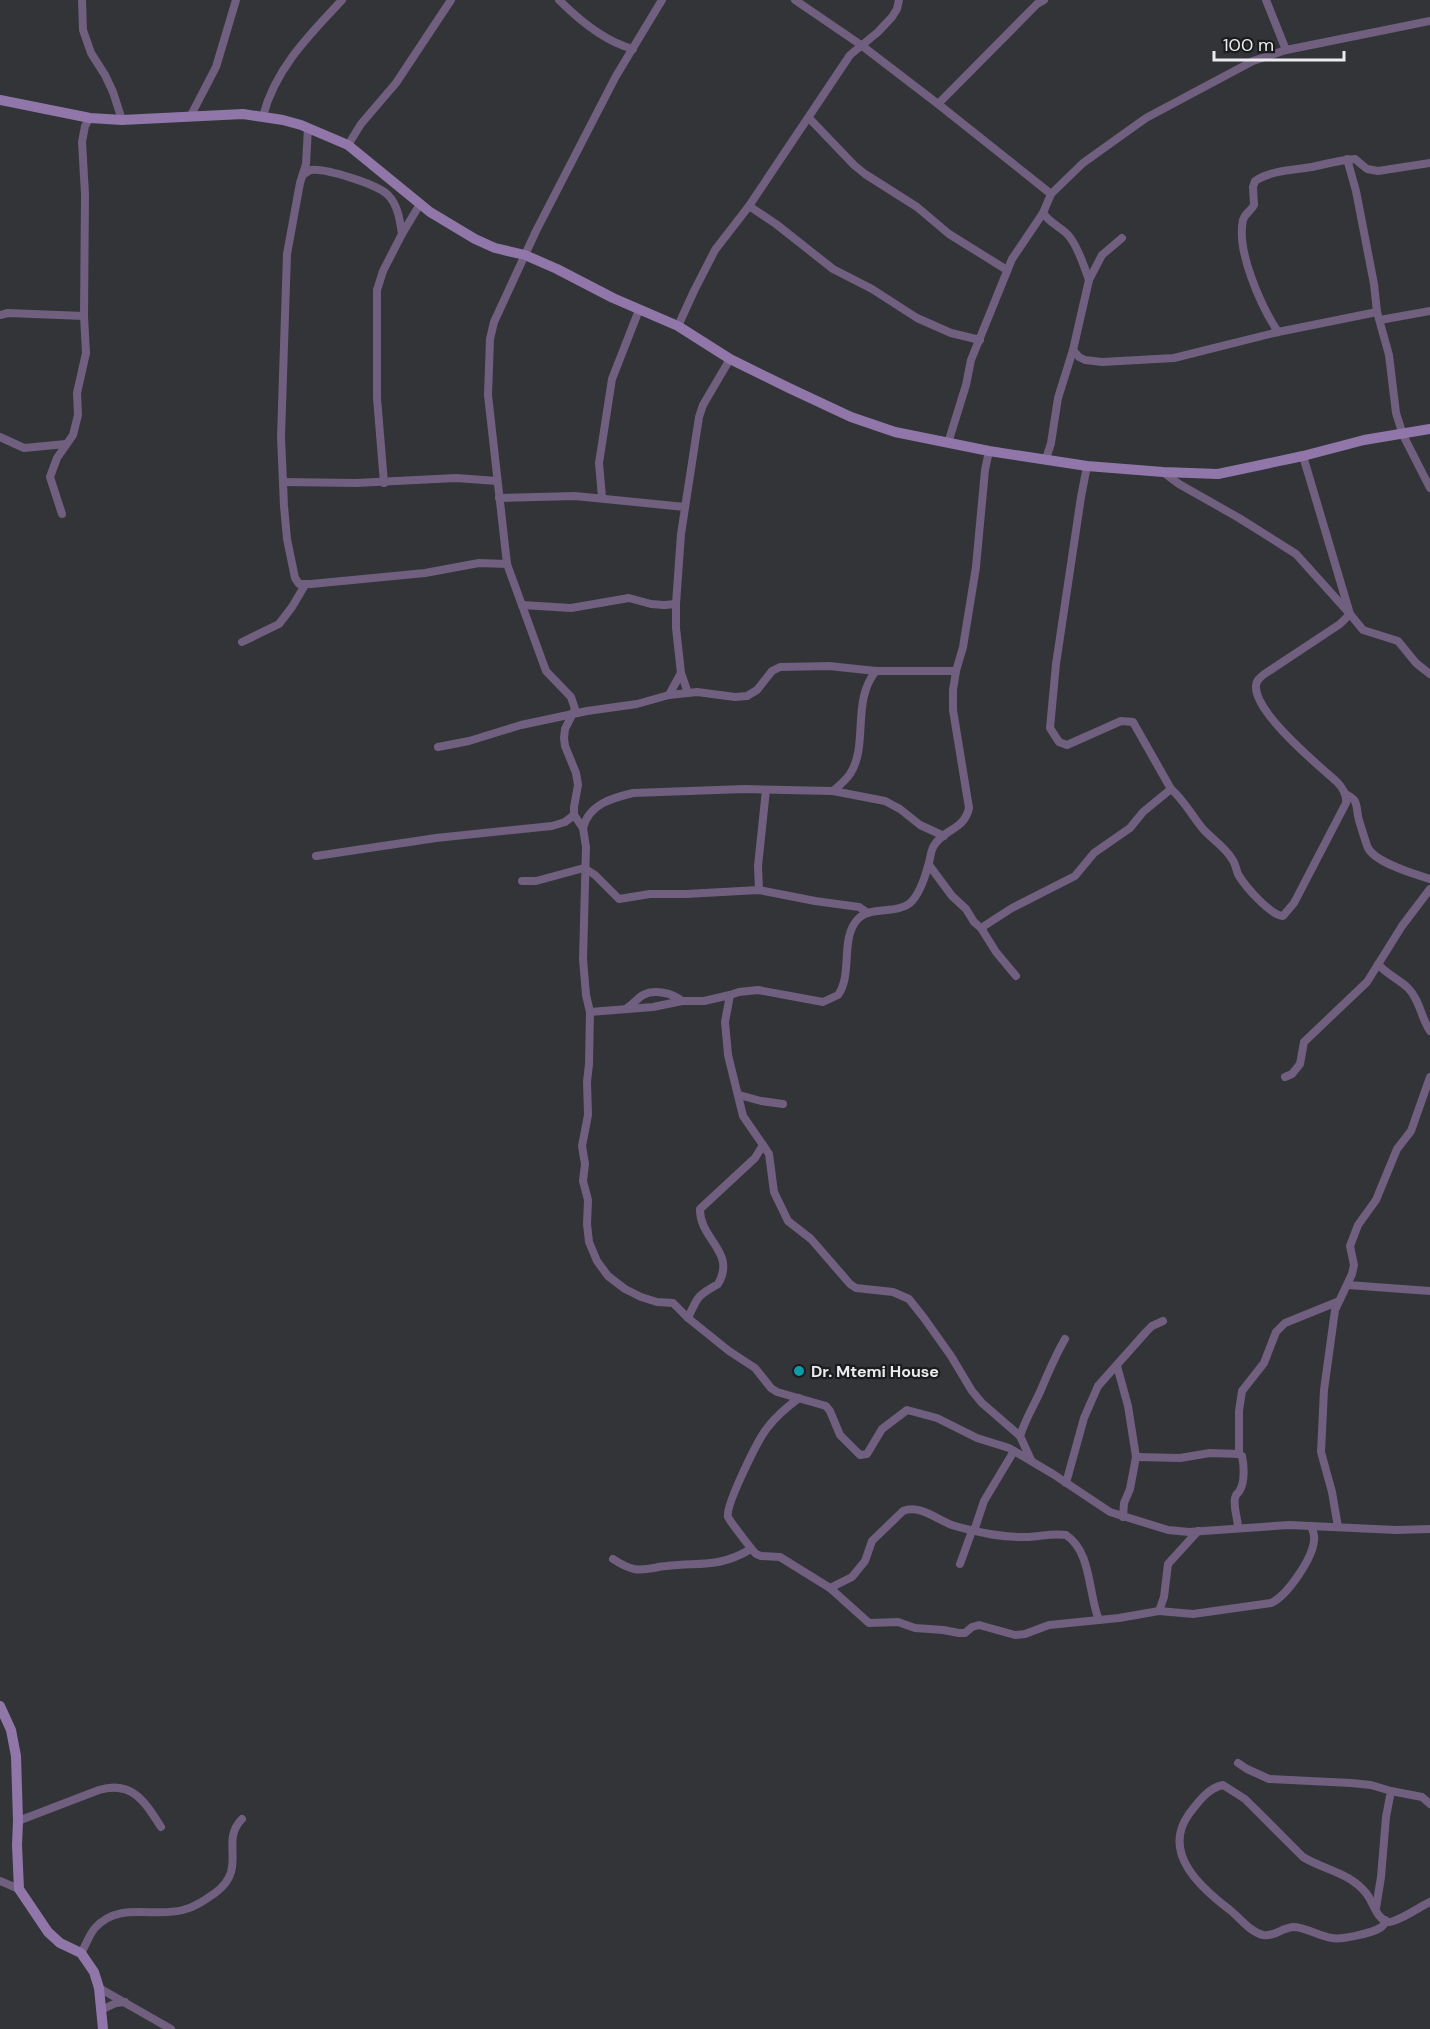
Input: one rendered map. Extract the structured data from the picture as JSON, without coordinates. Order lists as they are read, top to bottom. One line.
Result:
{"places":["Dr. Mtemi House"],"scale_bar":"100 m"}
